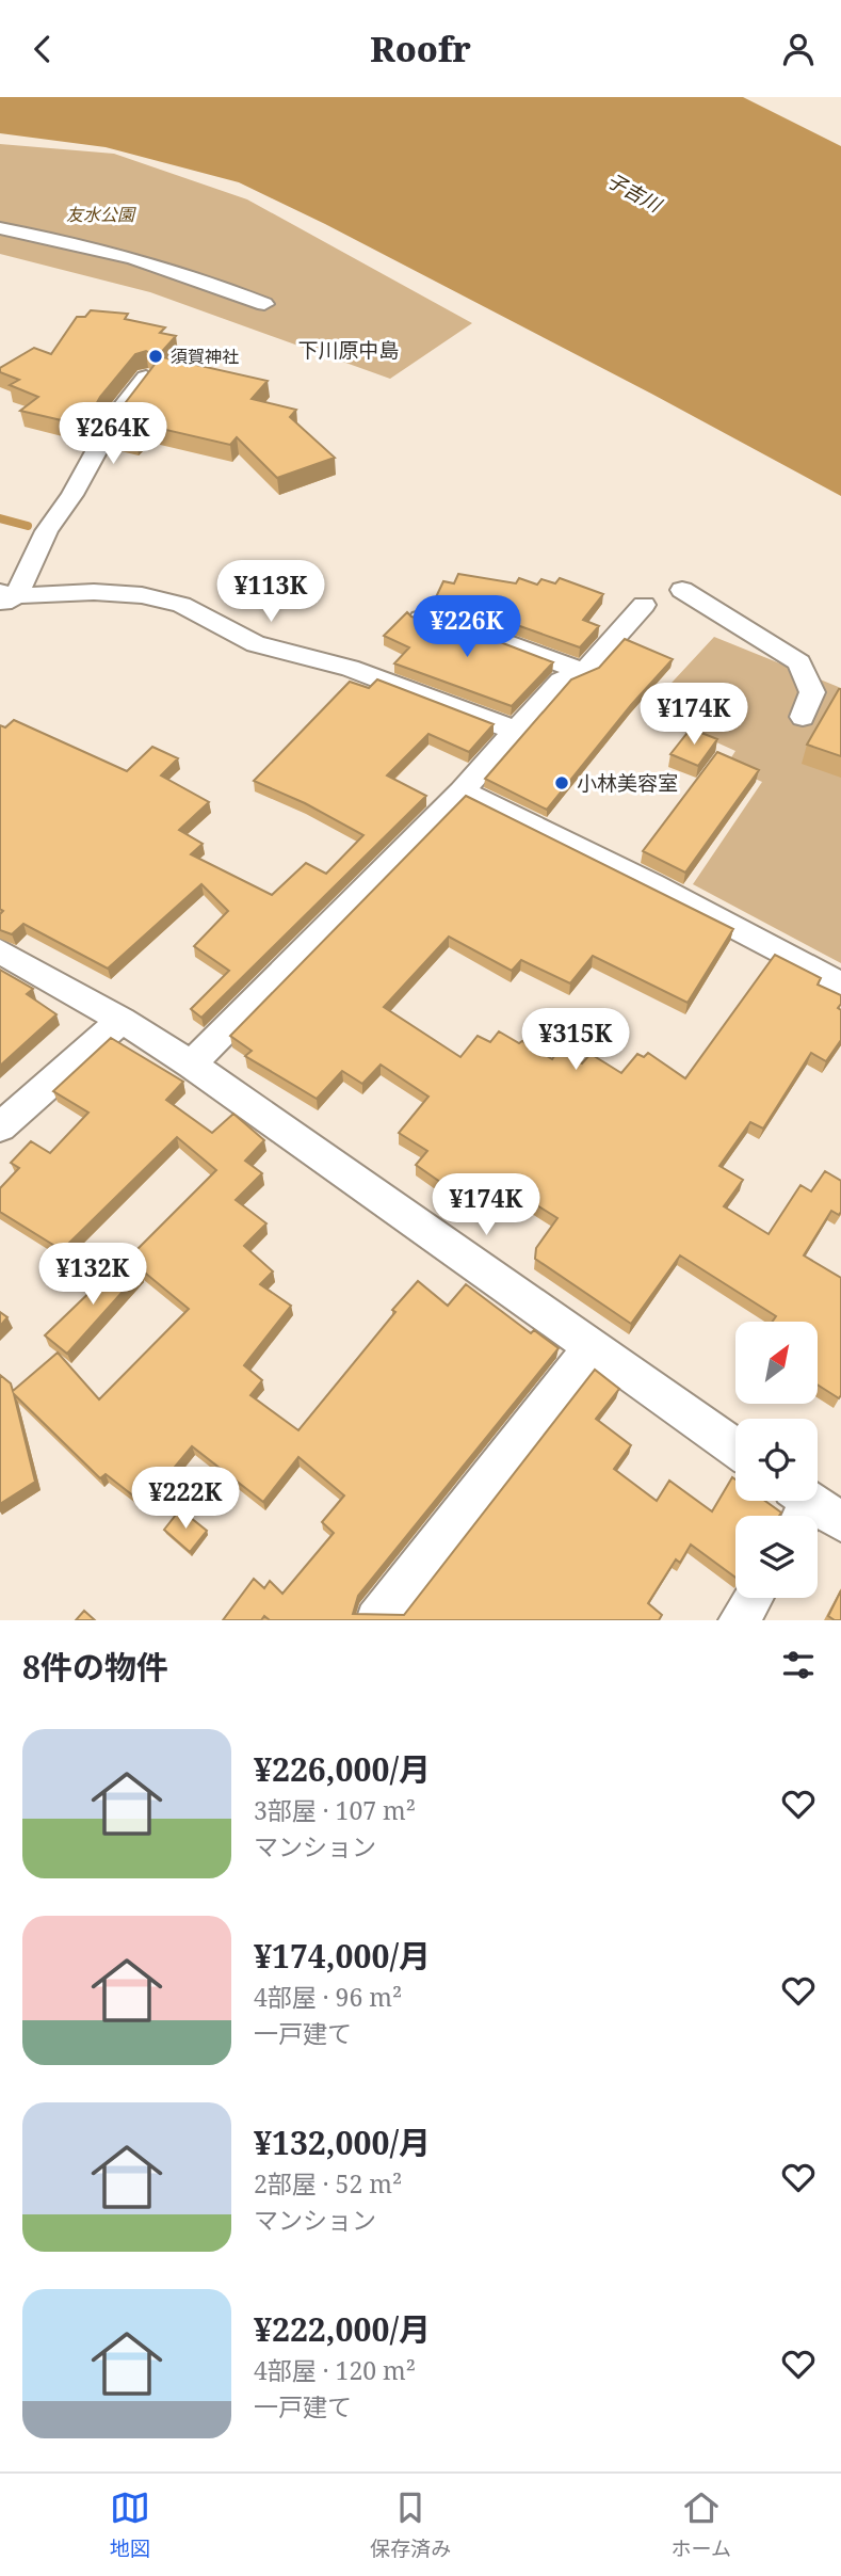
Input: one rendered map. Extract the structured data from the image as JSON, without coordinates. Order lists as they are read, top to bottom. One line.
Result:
{"districts":["下川原中島"],"water":["子吉川"],"parks":["友水公園"],"places":["須賀神社","小林美容室"],"north":"top right","page":{"header":"Roofr","price":["¥264K","¥113K","¥226K","¥174K","¥315K","¥174K","¥132K","¥222K"],"heading":"8件の物件","list":[{"name":"¥226,000/月","note":"3部屋 · 107 m² · マンション"},{"name":"¥174,000/月","note":"4部屋 · 96 m² · 一戸建て"},{"name":"¥132,000/月","note":"2部屋 · 52 m² · マンション"},{"name":"¥222,000/月","note":"4部屋 · 120 m² · 一戸建て"}],"tabs":["地図","保存済み","ホーム"]}}
